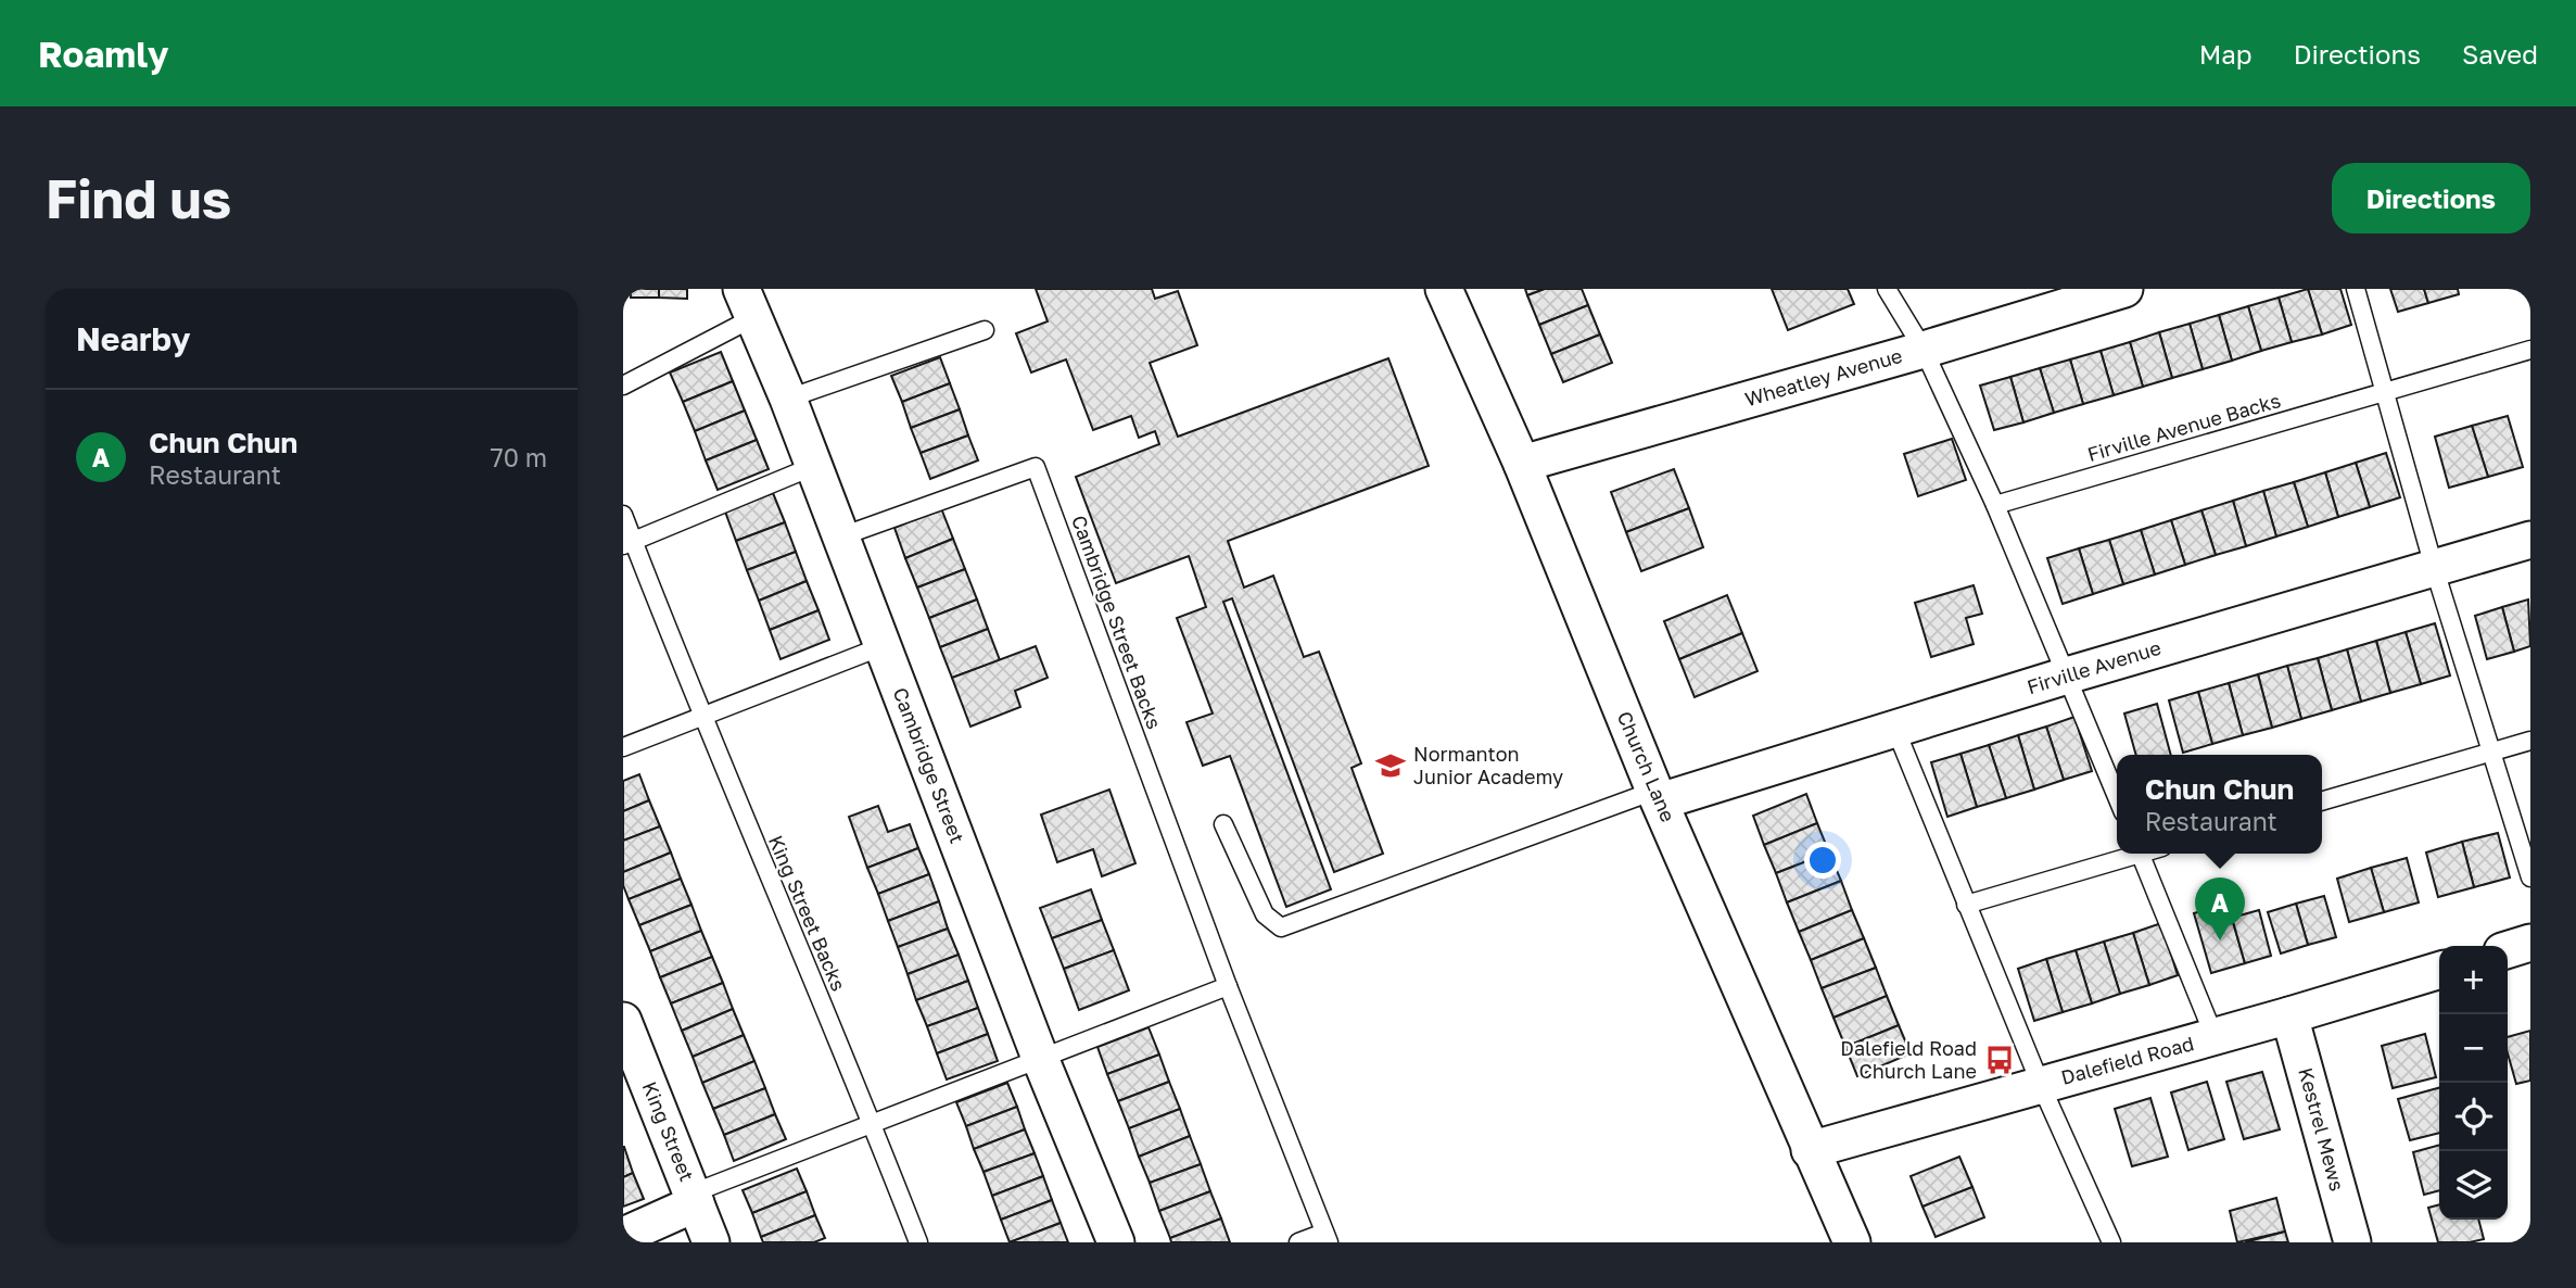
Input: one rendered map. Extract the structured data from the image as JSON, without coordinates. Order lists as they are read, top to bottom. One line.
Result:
{"streets":{"street":["Wheatley Avenue","Firville Avenue","Cambridge Street","Church Lane","Dalefield Road","Kestrel Mews","King Street"],"lane":["Firville Avenue Backs","Cambridge Street Backs","King Street Backs"]},"crossings":[["Wheatley Avenue","Church Lane"],["Cambridge Street Backs","Cambridge Street"],["Firville Avenue","Church Lane"],["Church Lane","Dalefield Road"],["Dalefield Road","Kestrel Mews"]],"places":{"school or university":["Normanton Junior Academy"],"bus stop":["Dalefield Road Church Lane"]},"page":{"header":"Roamly","nav":["Map","Directions","Saved"],"buttons":"Directions","title":"Find us","heading":"Nearby","list":[{"mark":"A","name":"Chun Chun","note":"Restaurant","value":"70 m"}],"popup":["Chun Chun","Restaurant"],"pins":"A","map_buttons":["+","−"]}}
